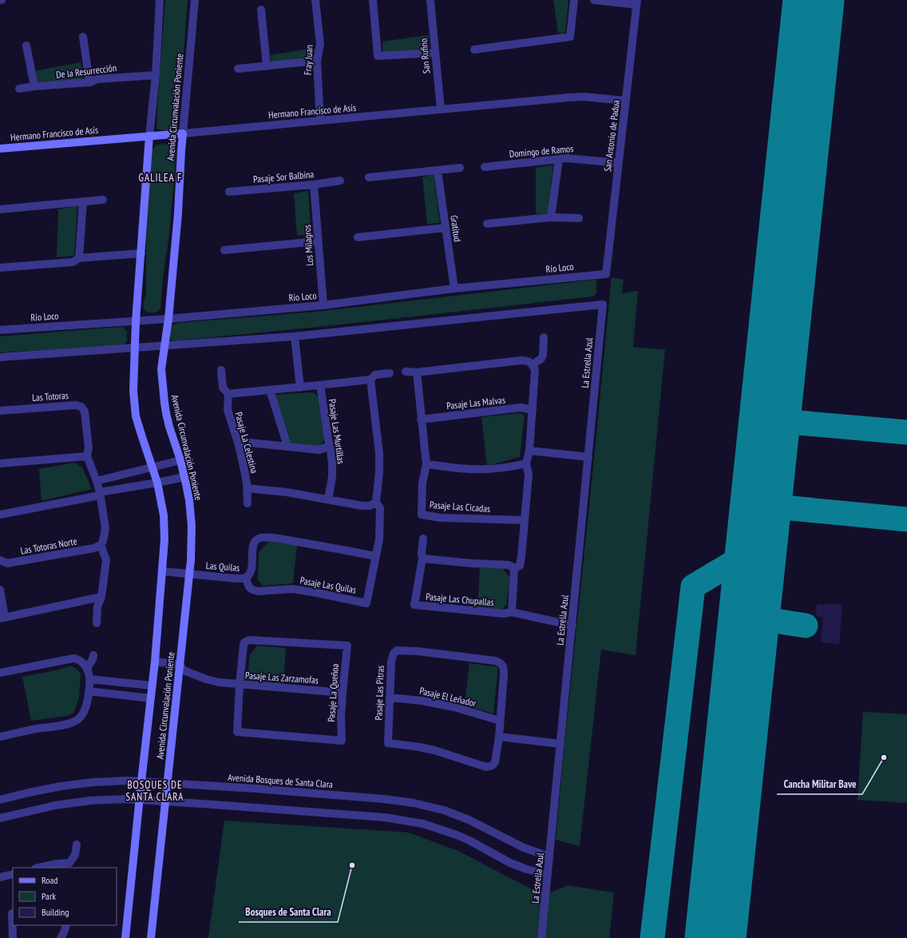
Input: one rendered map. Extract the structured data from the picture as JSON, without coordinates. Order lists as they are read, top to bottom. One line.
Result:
{"streets":{"street":["San Rufino","Fray Juan","De la Resurrección","Avenida Circunvalación Poniente","Hermano Francisco de Asís","San Antonio de Padua","Domingo de Ramos","Pasaje Sor Balbina","Gratitud","Los Milagros","Río Loco","La Estrella Azul","Las Totoras","Pasaje Las Malvas","Pasaje Las Murtillas","Pasaje La Celestina","Pasaje Las Cicadas","Las Totoras Norte","Las Quilas","Pasaje Las Quilas","Pasaje Las Chupallas","Pasaje Las Zarzamofas","Pasaje La Queñoa","Pasaje Las Pitras","Pasaje El Leñador","Avenida Bosques de Santa Clara"]},"crossings":[["San Rufino","Hermano Francisco de Asís"],["Fray Juan","Hermano Francisco de Asís"],["De la Resurrección","Avenida Circunvalación Poniente"],["Avenida Circunvalación Poniente","Hermano Francisco de Asís"],["Avenida Circunvalación Poniente","Río Loco"],["Avenida Circunvalación Poniente","Las Quilas"],["Avenida Circunvalación Poniente","Pasaje Las Zarzamofas"],["Avenida Circunvalación Poniente","Avenida Bosques de Santa Clara"],["Hermano Francisco de Asís","San Antonio de Padua"],["San Antonio de Padua","Domingo de Ramos"],["San Antonio de Padua","Río Loco"],["Pasaje Sor Balbina","Los Milagros"],["Gratitud","Río Loco"],["Los Milagros","Río Loco"],["La Estrella Azul","Avenida Bosques de Santa Clara"],["Las Totoras","Las Totoras Norte"],["Pasaje Las Malvas","Pasaje Las Cicadas"],["Las Quilas","Pasaje Las Quilas"],["Pasaje Las Zarzamofas","Pasaje La Queñoa"],["Pasaje Las Pitras","Pasaje El Leñador"]],"districts":["GALILEA F","BOSQUES DE SANTA CLARA"],"places":["Cancha Militar Bave","Bosques de Santa Clara"],"legend":["Road","Park","Building"]}
